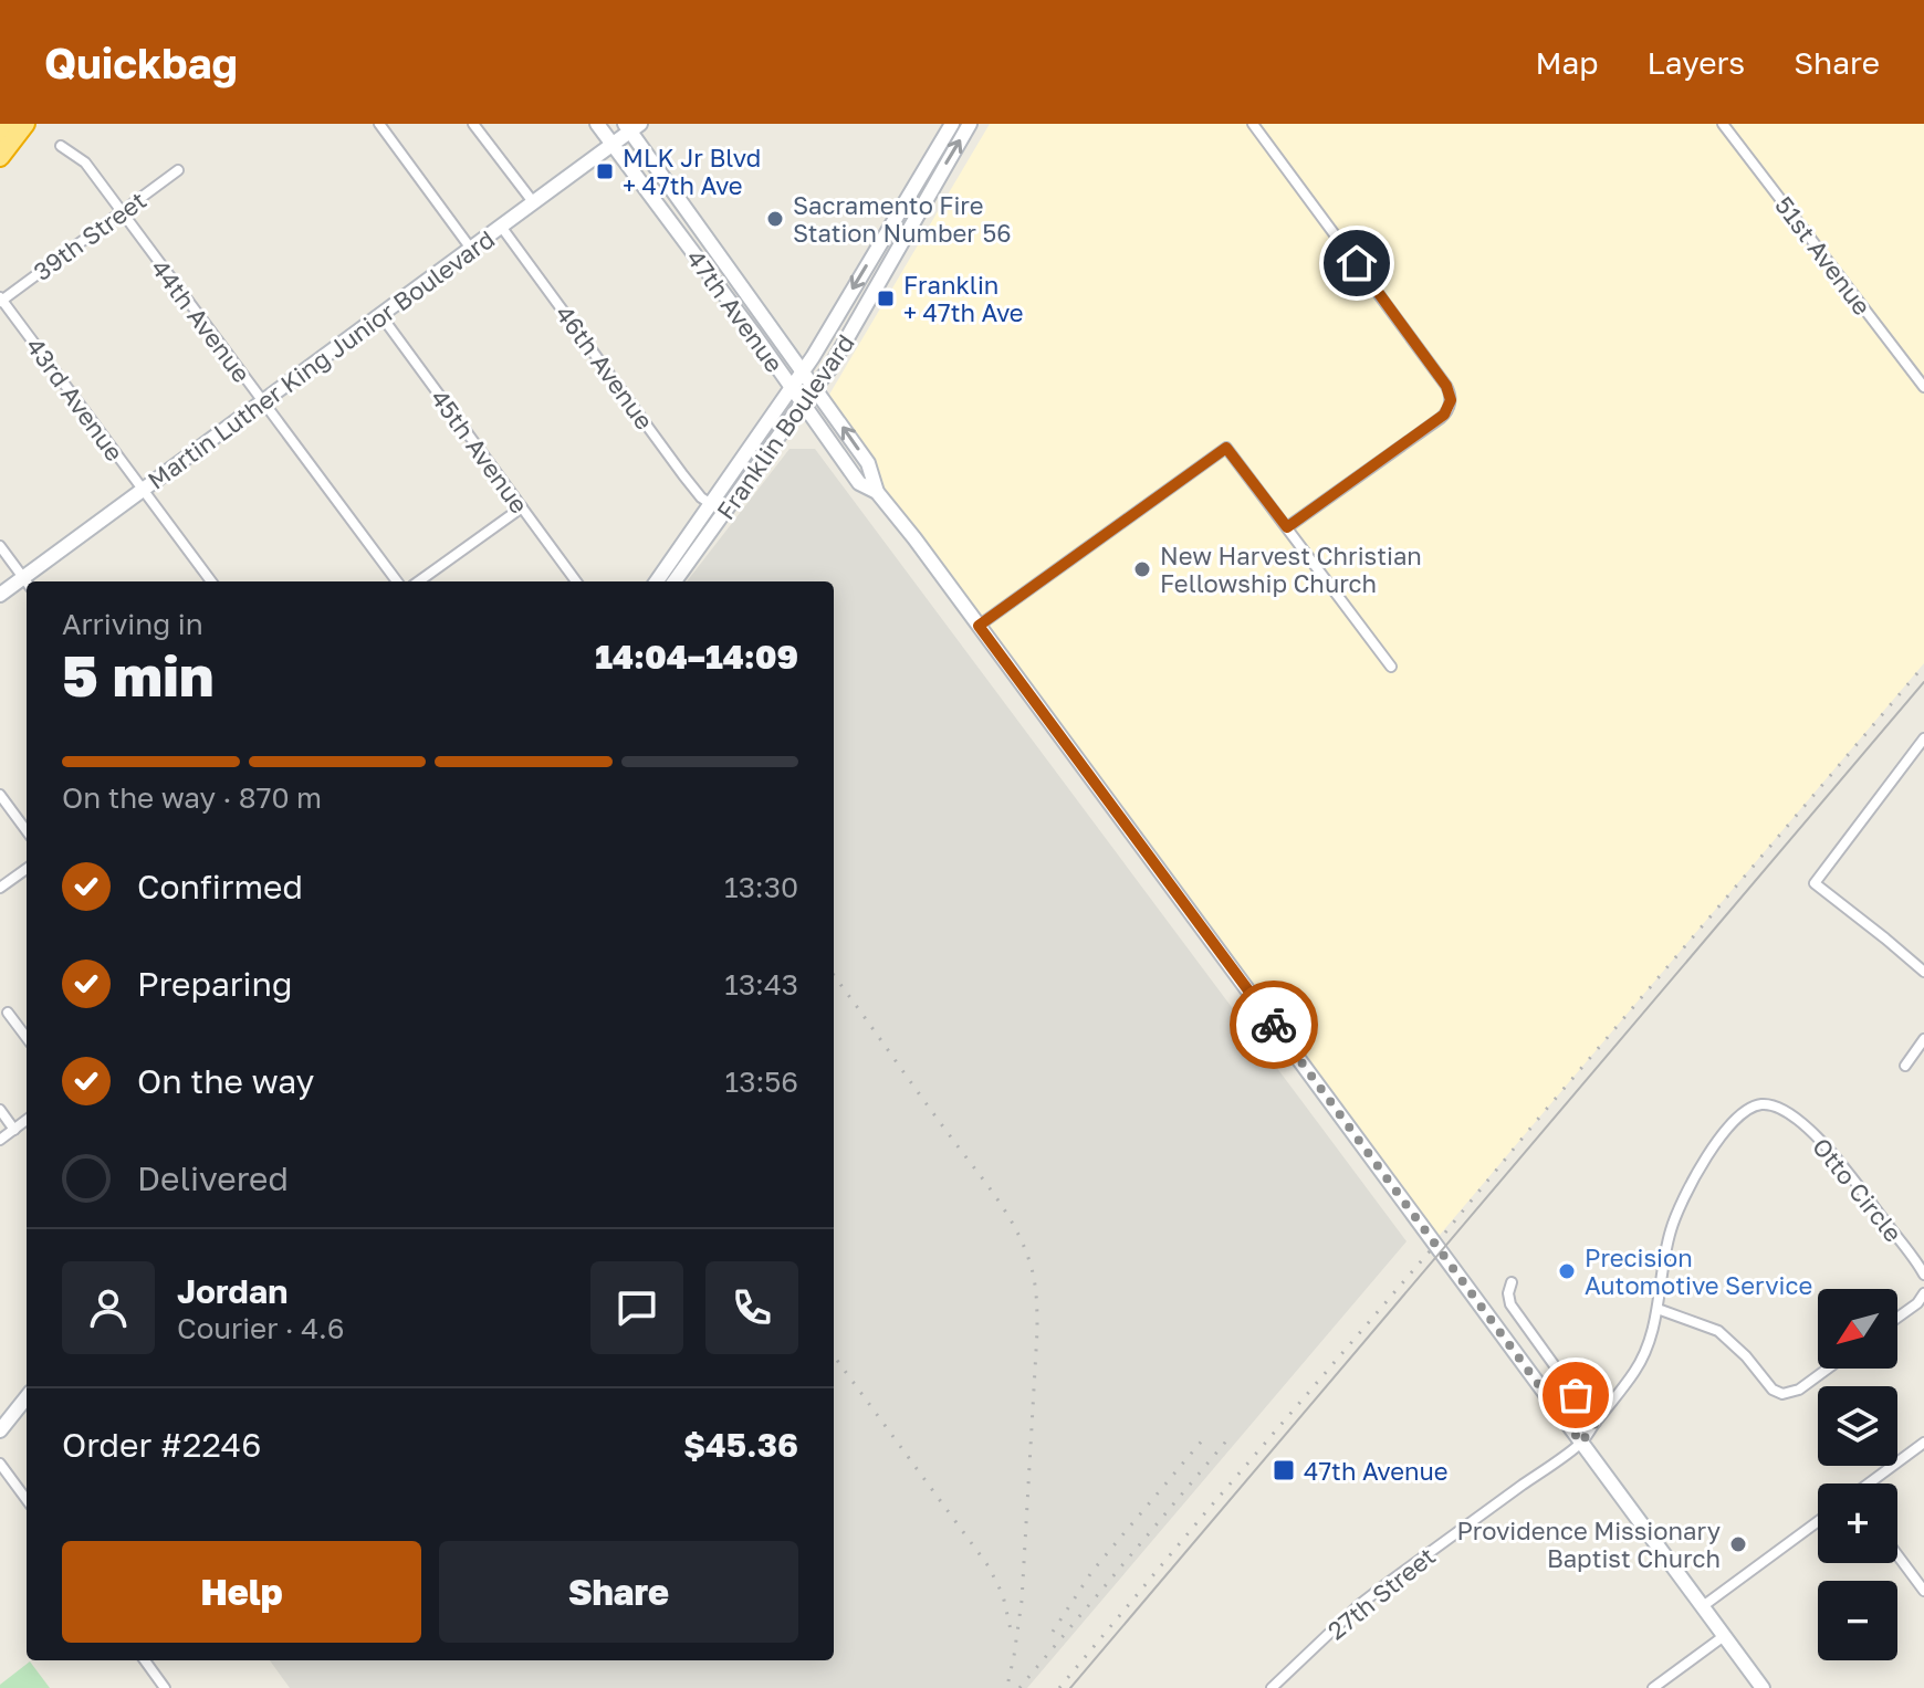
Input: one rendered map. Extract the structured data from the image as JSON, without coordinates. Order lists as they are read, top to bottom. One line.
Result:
{"streets":{"street":["39th Street","51st Avenue","47th Avenue","44th Avenue","Martin Luther King Junior Boulevard","46th Avenue","43rd Avenue","Franklin Boulevard","45th Avenue","Otto Circle","27th Street"]},"crossings":[["39th Street","44th Avenue"],["39th Street","43rd Avenue"],["47th Avenue","Martin Luther King Junior Boulevard"],["47th Avenue","Franklin Boulevard"],["47th Avenue","Otto Circle"],["47th Avenue","27th Street"],["44th Avenue","Martin Luther King Junior Boulevard"],["Martin Luther King Junior Boulevard","46th Avenue"],["Martin Luther King Junior Boulevard","43rd Avenue"],["Martin Luther King Junior Boulevard","45th Avenue"],["46th Avenue","Franklin Boulevard"],["Otto Circle","27th Street"]],"places":{"transit":["MLK Jr Blvd + 47th Ave","Franklin + 47th Ave","47th Avenue"],"other":["Sacramento Fire Station Number 56","New Harvest Christian Fellowship Church","Precision Automotive Service","Providence Missionary Baptist Church"]},"north":"bottom left","page":{"header":"Quickbag","nav":["Map","Layers","Share"],"heading":["5 min","Arriving in","14:04–14:09"],"panel":["Jordan","Courier · 4.6","Order #2246","$45.36"],"bar":"On the way · 870 m","list":[["Confirmed","13:30"],["Preparing","13:43"],["On the way","13:56"],"Delivered"],"map_buttons":["+","−"],"buttons":["Help","Share"]}}
